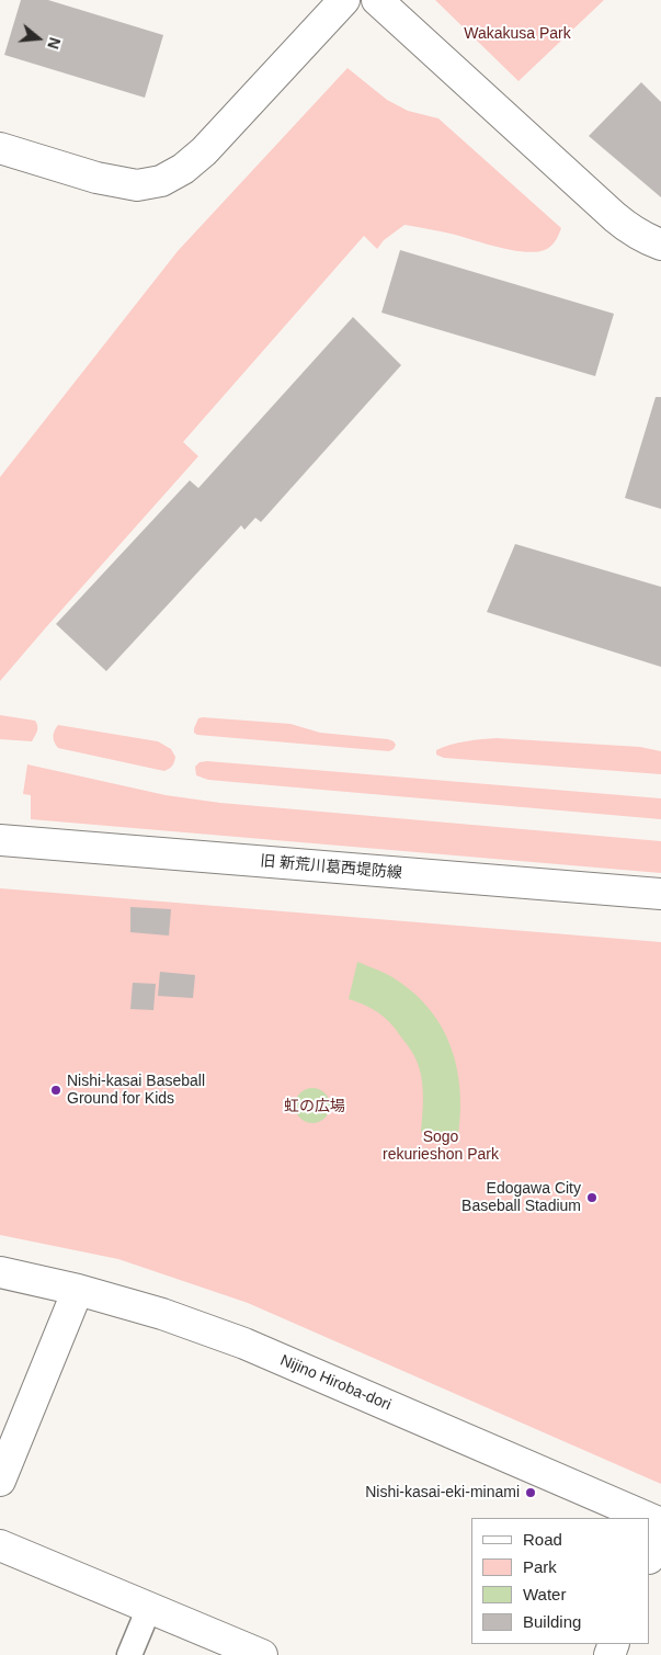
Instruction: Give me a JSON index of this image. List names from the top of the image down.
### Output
{
  "streets": {
    "street": ["旧 新荒川葛西堤防線", "Nijino Hiroba-dori"]
  },
  "parks": ["Wakakusa Park", "虹の広場", "Sogo rekurieshon Park"],
  "places": ["Nishi-kasai Baseball Ground for Kids", "Edogawa City Baseball Stadium", "Nishi-kasai-eki-minami"],
  "legend": [
    "Road",
    "Park",
    "Water",
    "Building"
  ],
  "north": "right"
}
